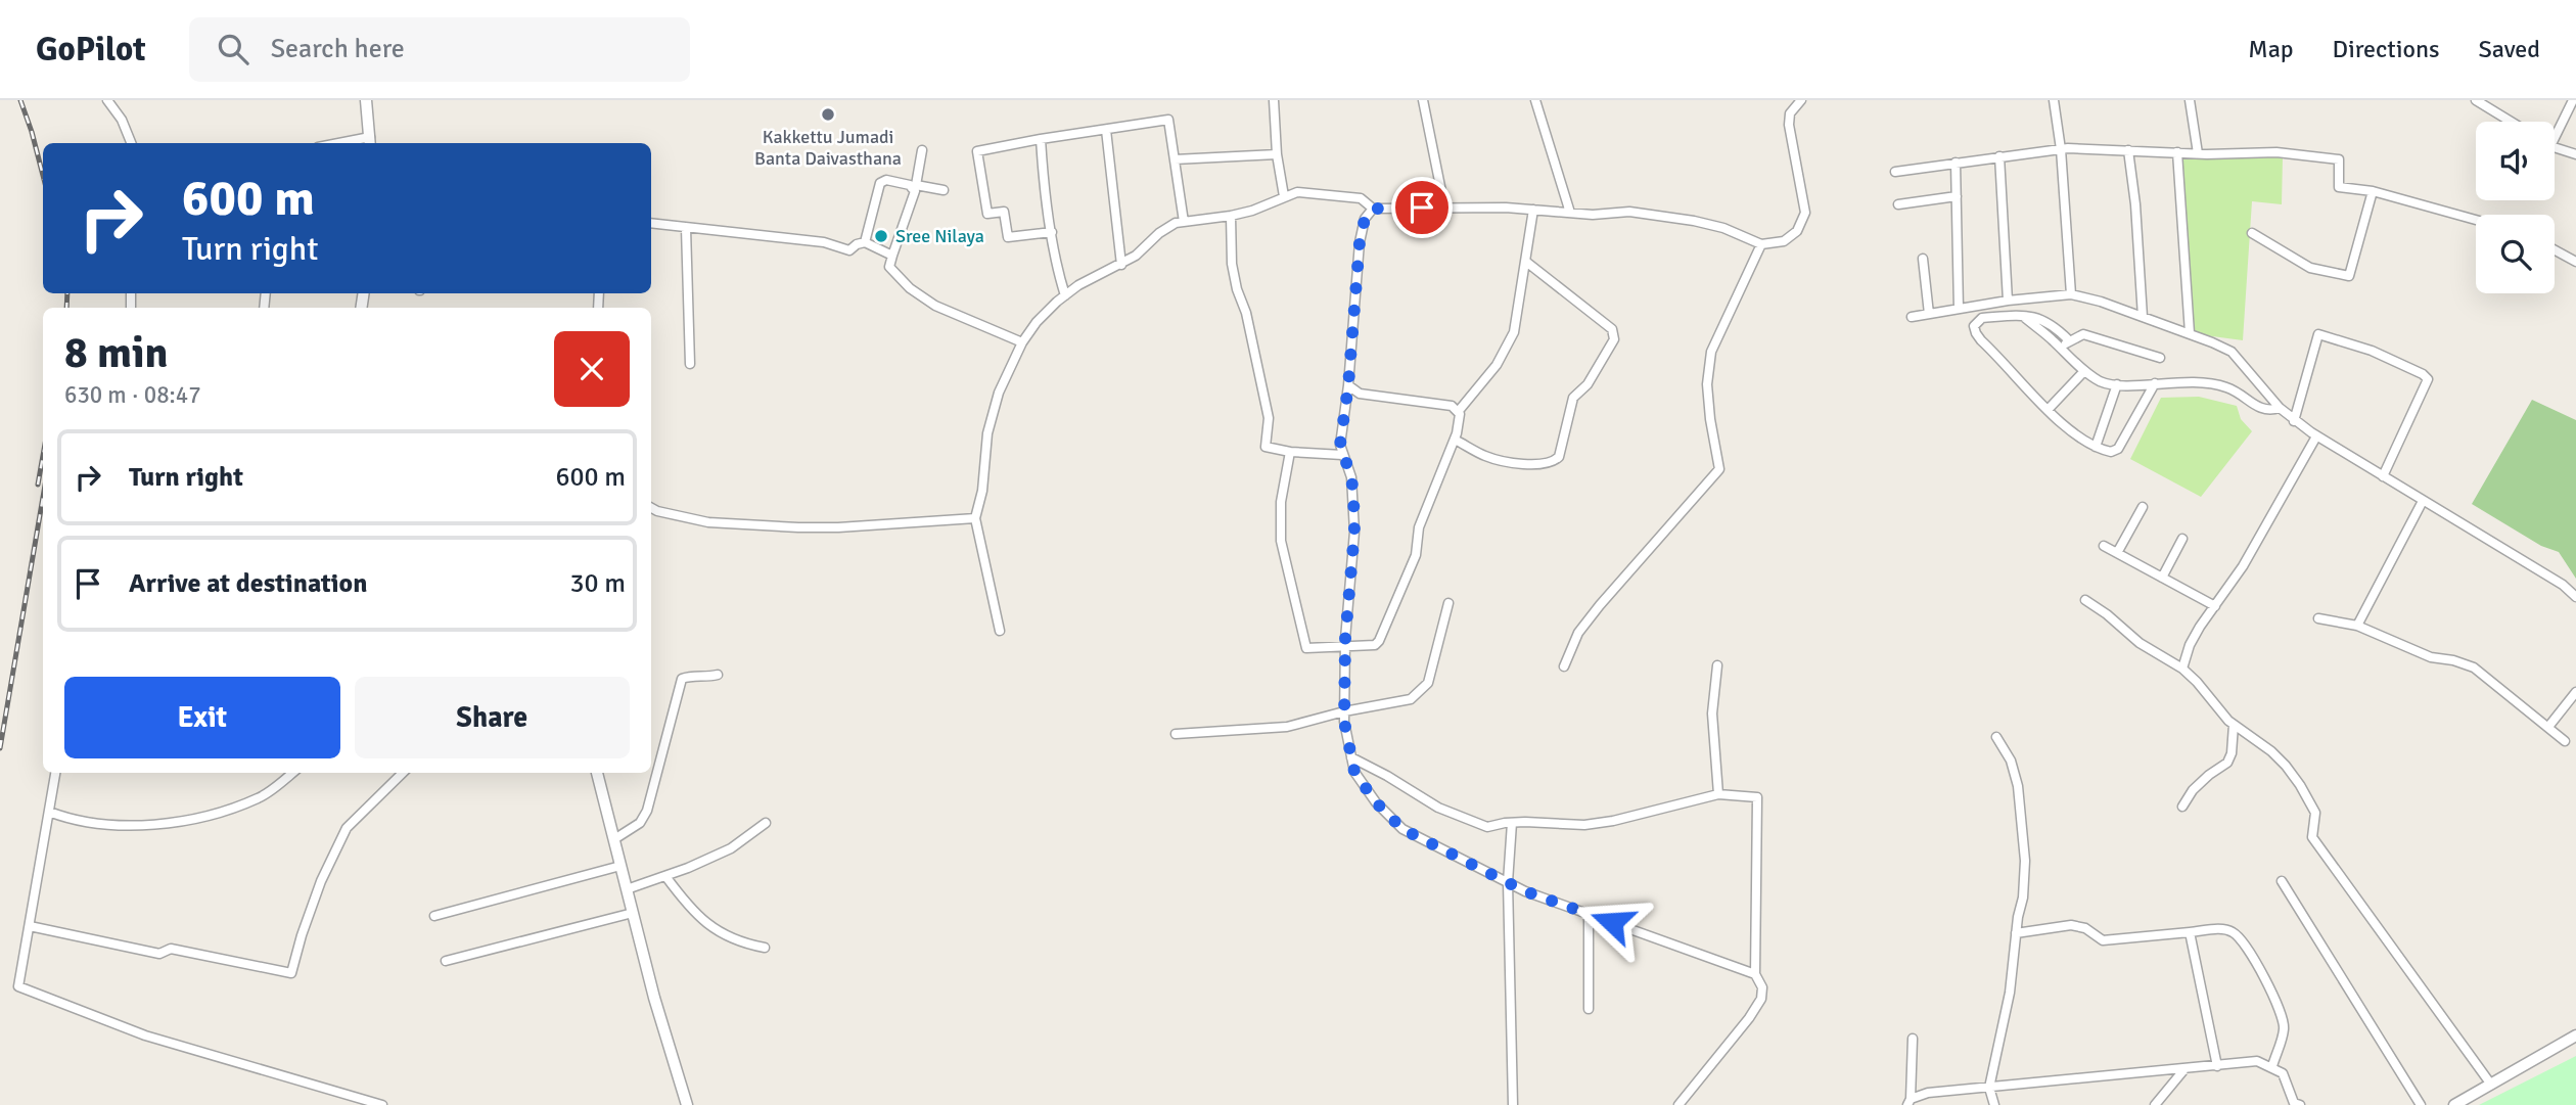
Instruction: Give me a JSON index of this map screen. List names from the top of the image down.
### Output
{
  "places": ["Kakkettu Jumadi Banta Daivasthana", "Sree Nilaya"],
  "page": {
    "header": "GoPilot",
    "search": "Search here",
    "nav": ["Map", "Directions", "Saved"],
    "turn": ["600 m", "Turn right"],
    "heading": ["8 min", "630 m · 08:47"],
    "list": [
      {
        "name": "Turn right",
        "value": "600 m"
      },
      {
        "name": "Arrive at destination",
        "value": "30 m"
      }
    ],
    "buttons": ["Exit", "Share"]
  }
}
